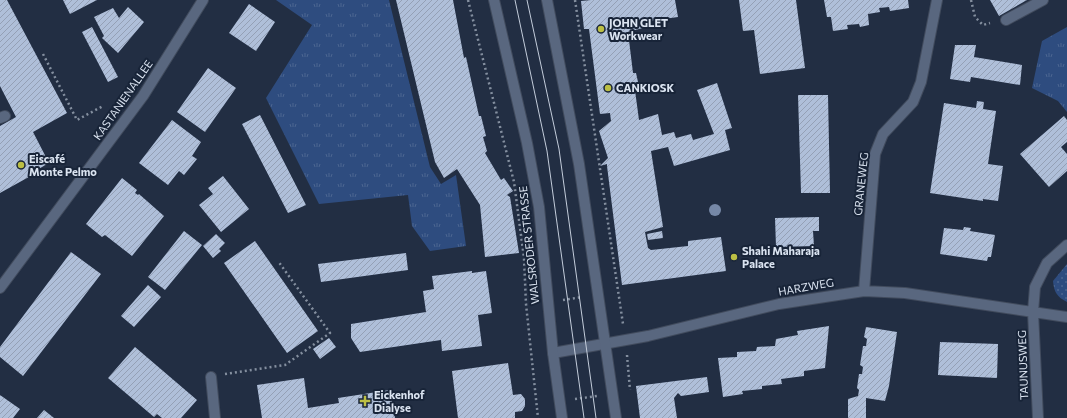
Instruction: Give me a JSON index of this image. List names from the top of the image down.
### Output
{
  "streets": {
    "street": [
      "KASTANIENALLEE",
      "GRANEWEG",
      "WALSRODER STRASSE",
      "HARZWEG",
      "TAUNUSWEG"
    ]
  },
  "crossings": [
    ["GRANEWEG", "HARZWEG"],
    ["WALSRODER STRASSE", "HARZWEG"],
    ["HARZWEG", "TAUNUSWEG"]
  ],
  "places": {
    "other": [
      "JOHN GLET Workwear",
      "CANKIOSK",
      "Eiscafé Monte Pelmo",
      "Shahi Maharaja Palace"
    ],
    "health": ["Eickenhof Dialyse"]
  }
}
